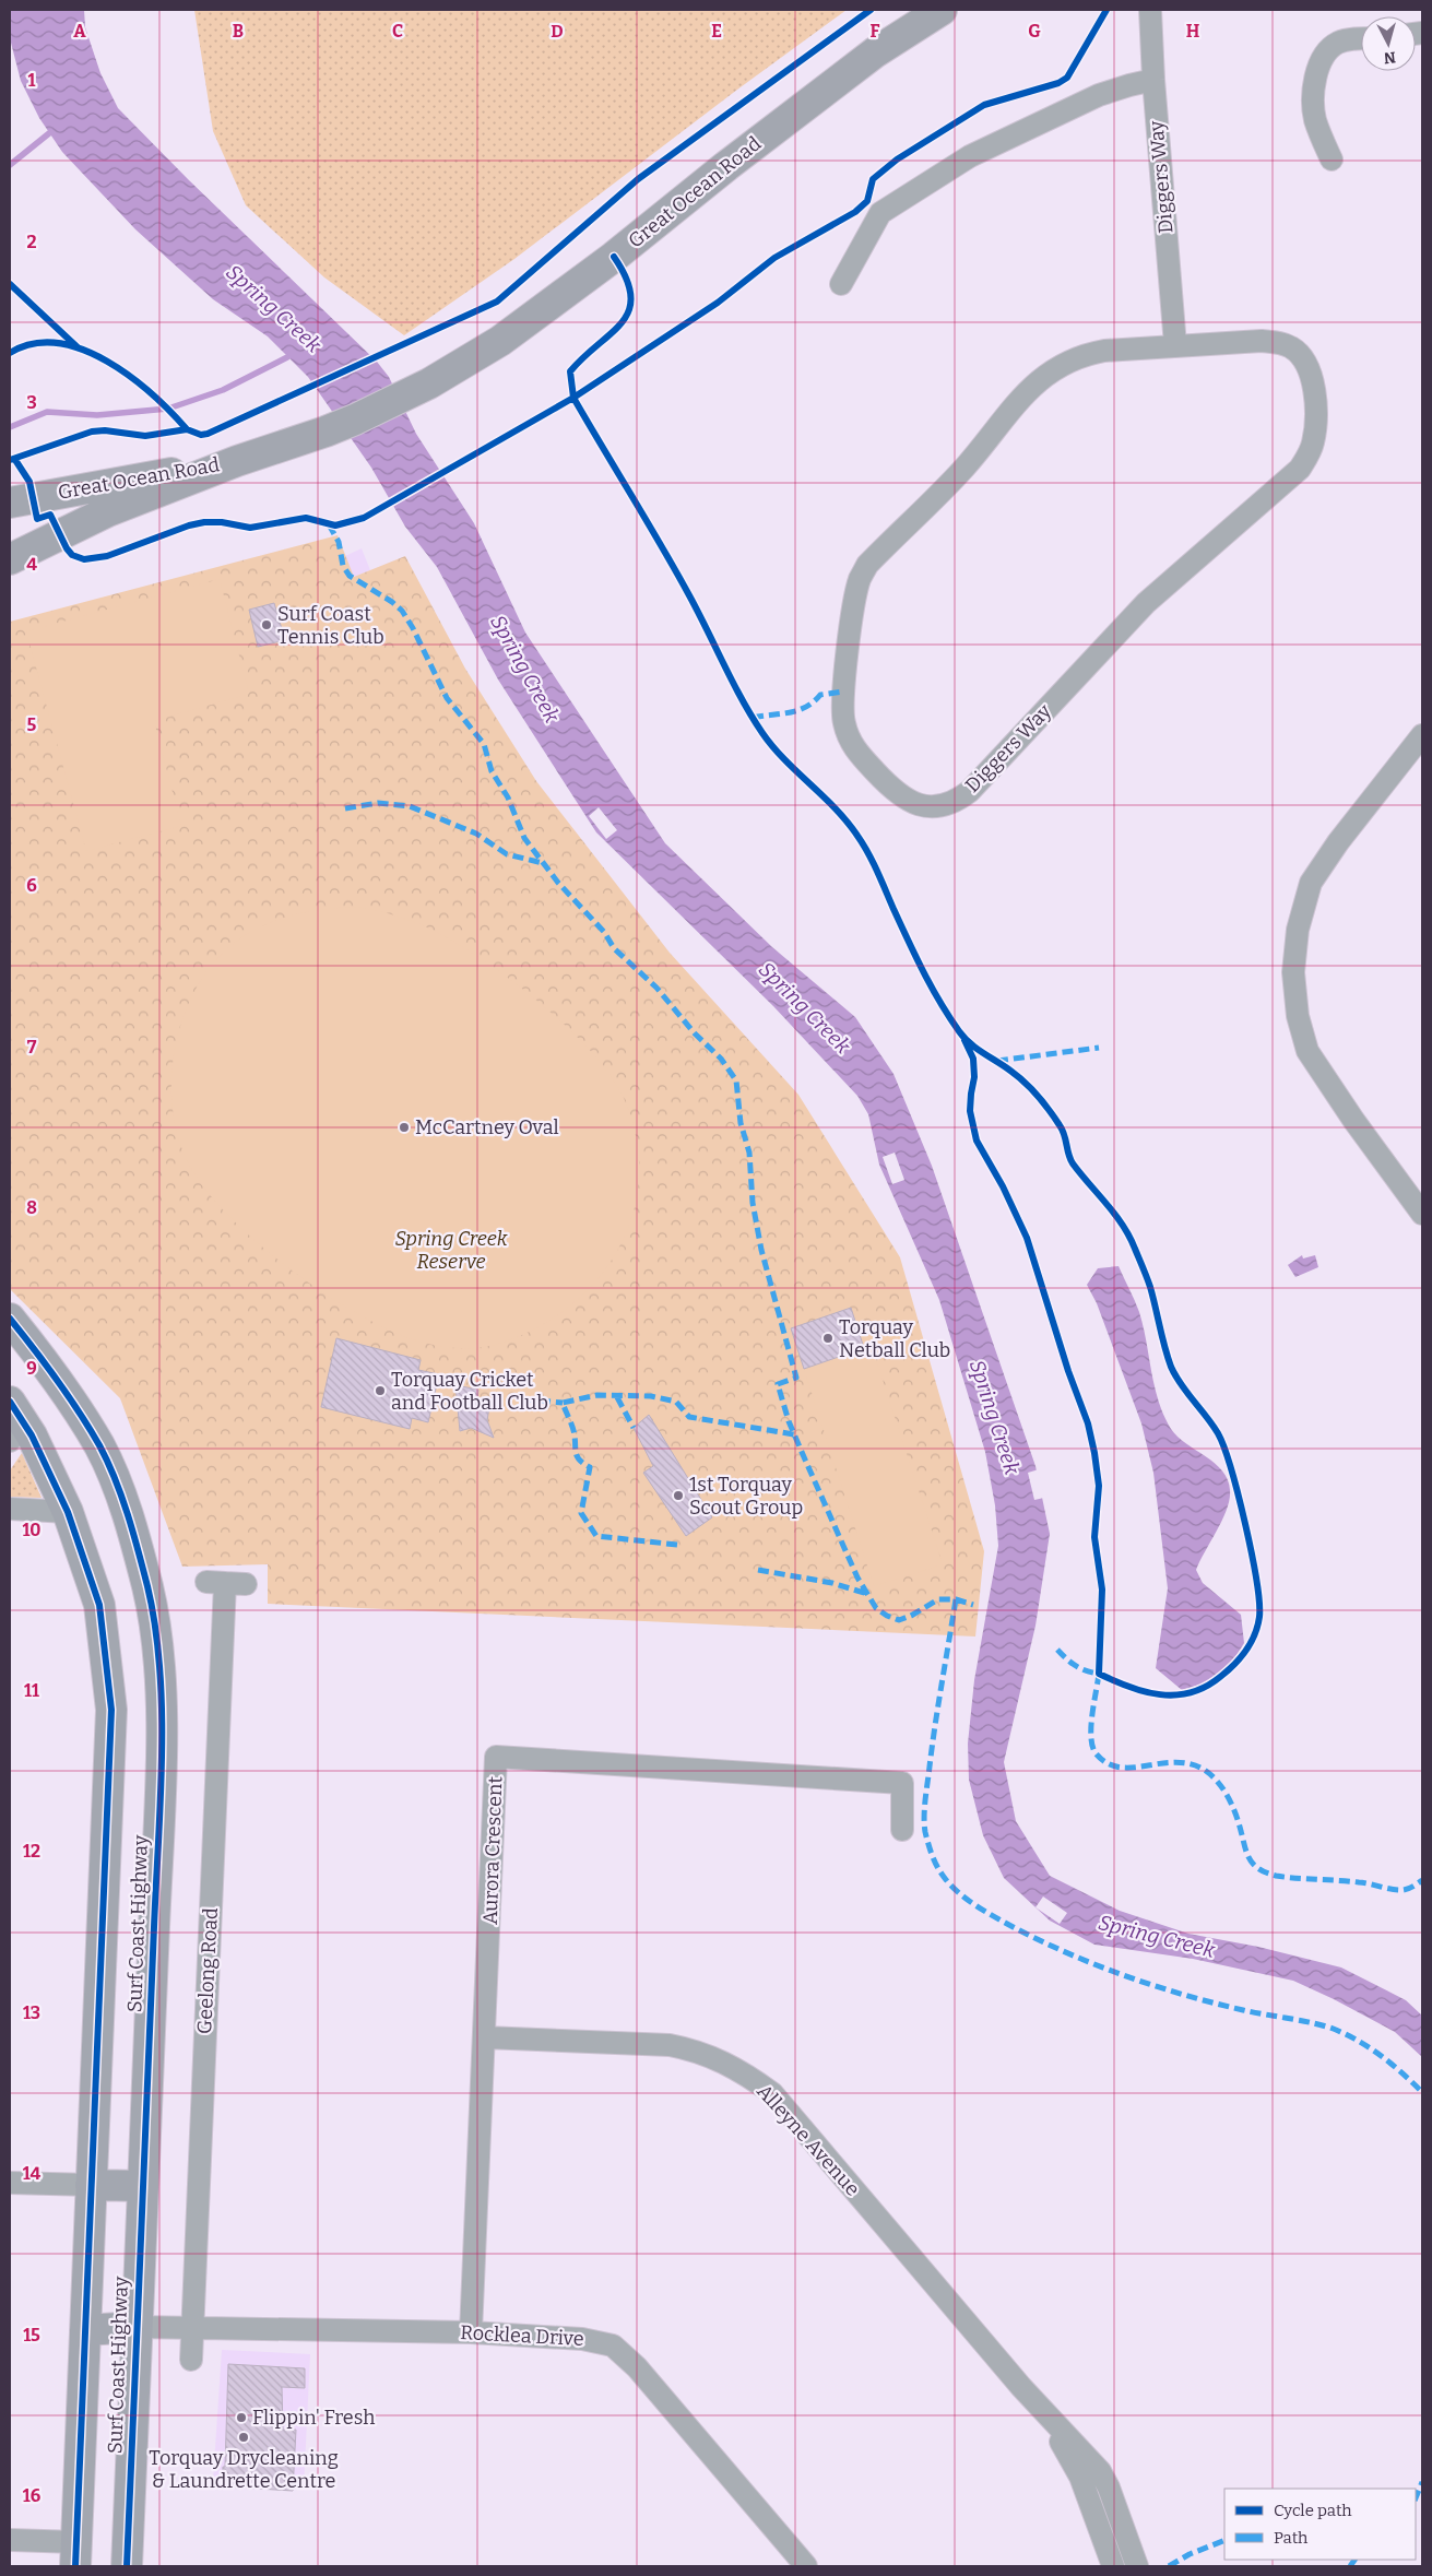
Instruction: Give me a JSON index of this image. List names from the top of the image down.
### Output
{
  "streets": {
    "main road": ["Great Ocean Road", "Surf Coast Highway"],
    "street": [
      "Diggers Way",
      "Aurora Crescent",
      "Geelong Road",
      "Alleyne Avenue",
      "Rocklea Drive"
    ]
  },
  "crossings": [
    ["Aurora Crescent", "Alleyne Avenue"],
    ["Aurora Crescent", "Rocklea Drive"],
    ["Surf Coast Highway", "Rocklea Drive"],
    ["Geelong Road", "Rocklea Drive"]
  ],
  "water": ["Spring Creek"],
  "parks": ["Spring Creek Reserve"],
  "places": [
    "Surf Coast Tennis Club",
    "McCartney Oval",
    "Torquay Netball Club",
    "Torquay Cricket and Football Club",
    "1st Torquay Scout Group",
    "Flippin' Fresh",
    "Torquay Drycleaning & Laundrette Centre"
  ],
  "legend": ["Cycle path", "Path"],
  "north": "bottom",
  "grid": {
    "columns": [
      "A",
      "B",
      "C",
      "D",
      "E",
      "F",
      "G",
      "H"
    ],
    "rows": [
      "1",
      "2",
      "3",
      "4",
      "5",
      "6",
      "7",
      "8",
      "9",
      "10",
      "11",
      "12",
      "13",
      "14",
      "15",
      "16"
    ]
  }
}
